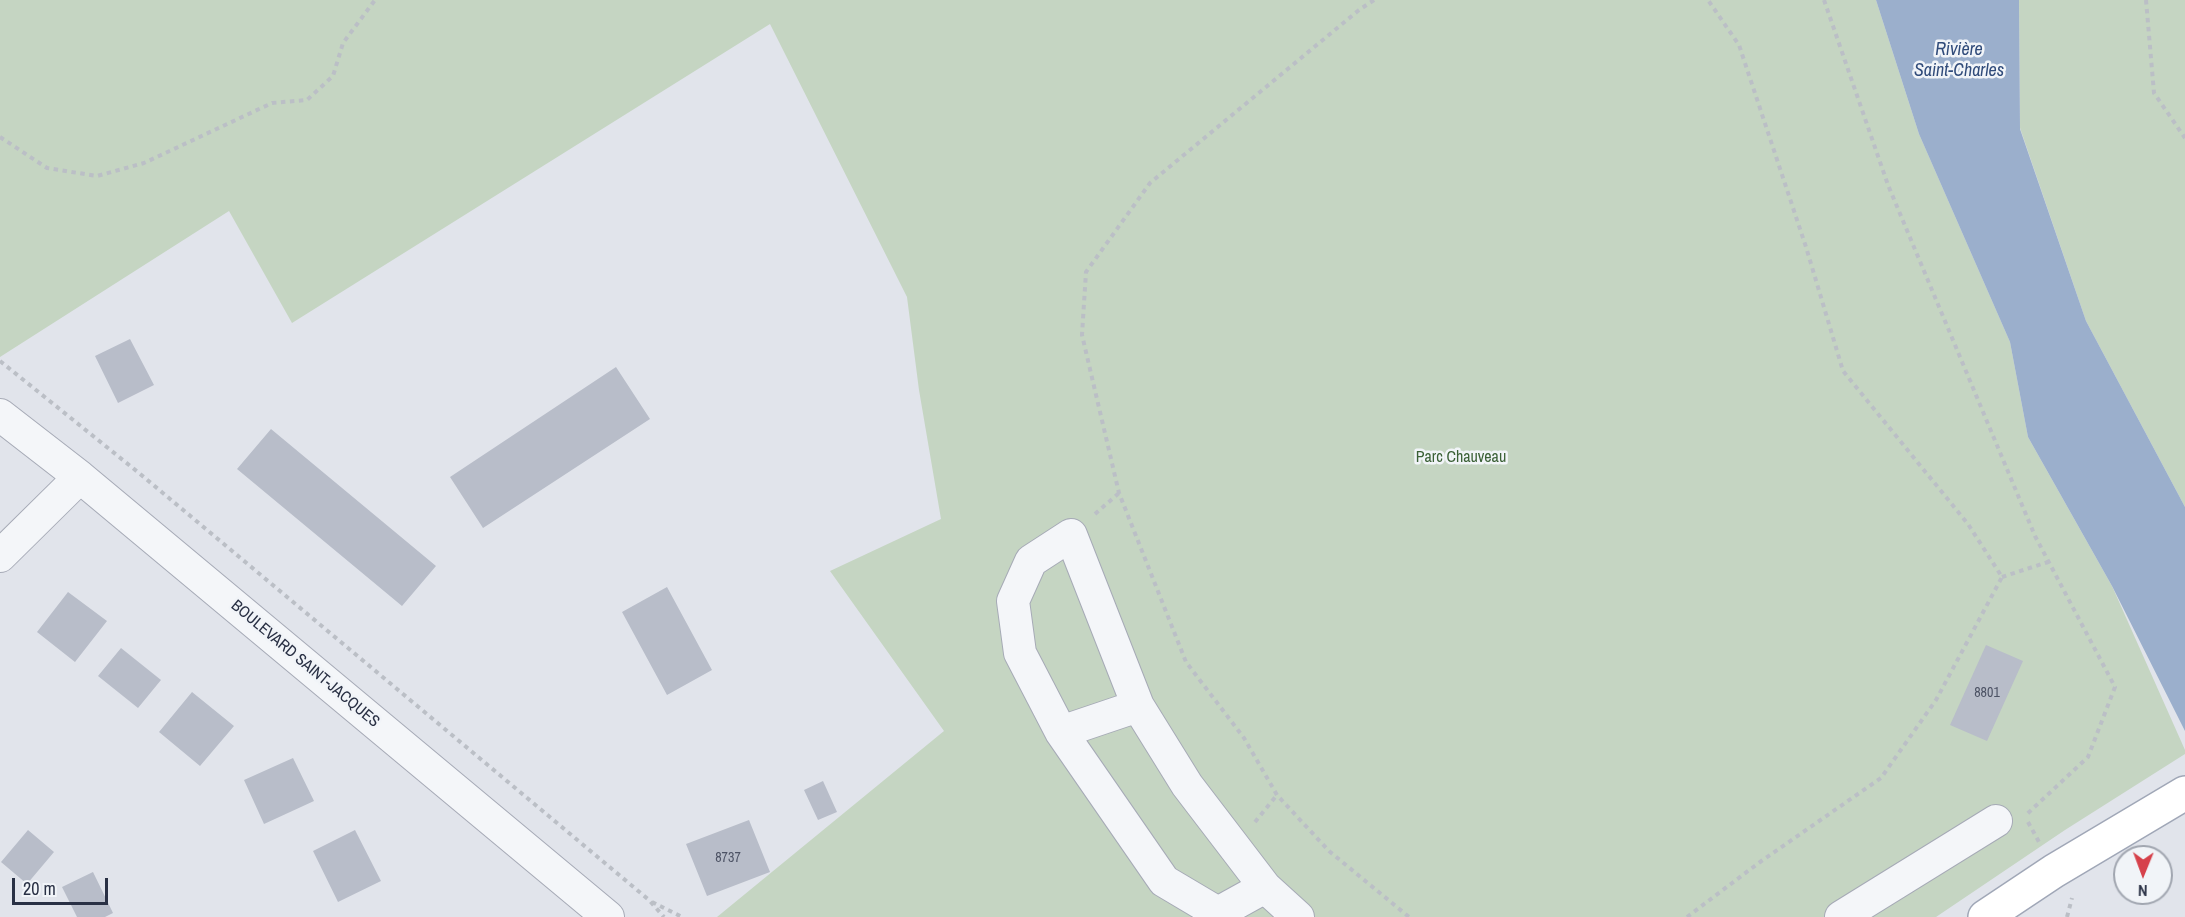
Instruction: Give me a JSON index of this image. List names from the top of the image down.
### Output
{
  "streets": {
    "street": ["BOULEVARD SAINT-JACQUES"]
  },
  "water": ["Rivière Saint-Charles"],
  "parks": ["Parc Chauveau"],
  "house_numbers": ["8801", "8737"],
  "scale_bar": "20 m",
  "north": "bottom"
}
